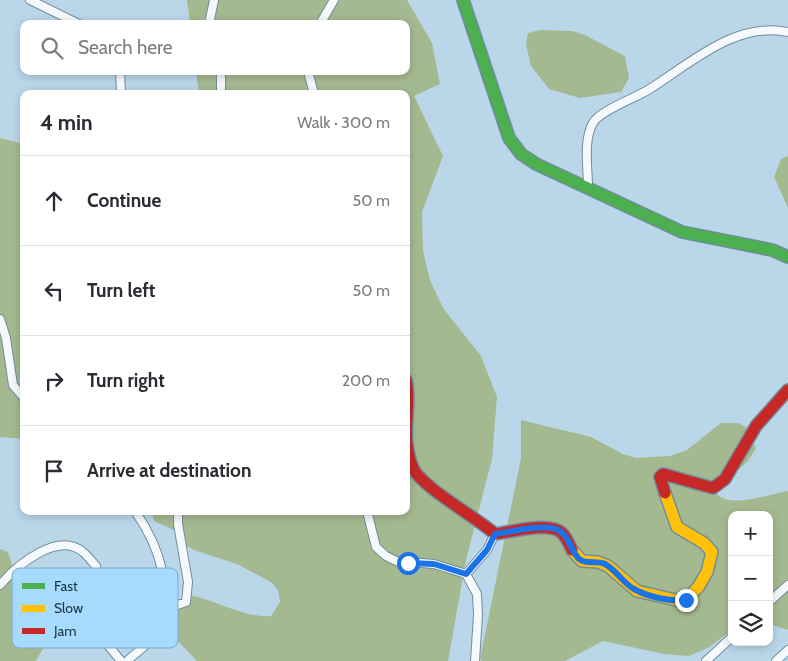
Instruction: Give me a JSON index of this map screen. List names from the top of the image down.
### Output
{
  "legend": ["Fast", "Slow", "Jam"],
  "page": {
    "search": "Search here",
    "heading": ["4 min", "Walk · 300 m"],
    "list": [
      ["Continue", "50 m"],
      ["Turn left", "50 m"],
      ["Turn right", "200 m"],
      "Arrive at destination"
    ],
    "map_buttons": ["+", "−"]
  }
}
